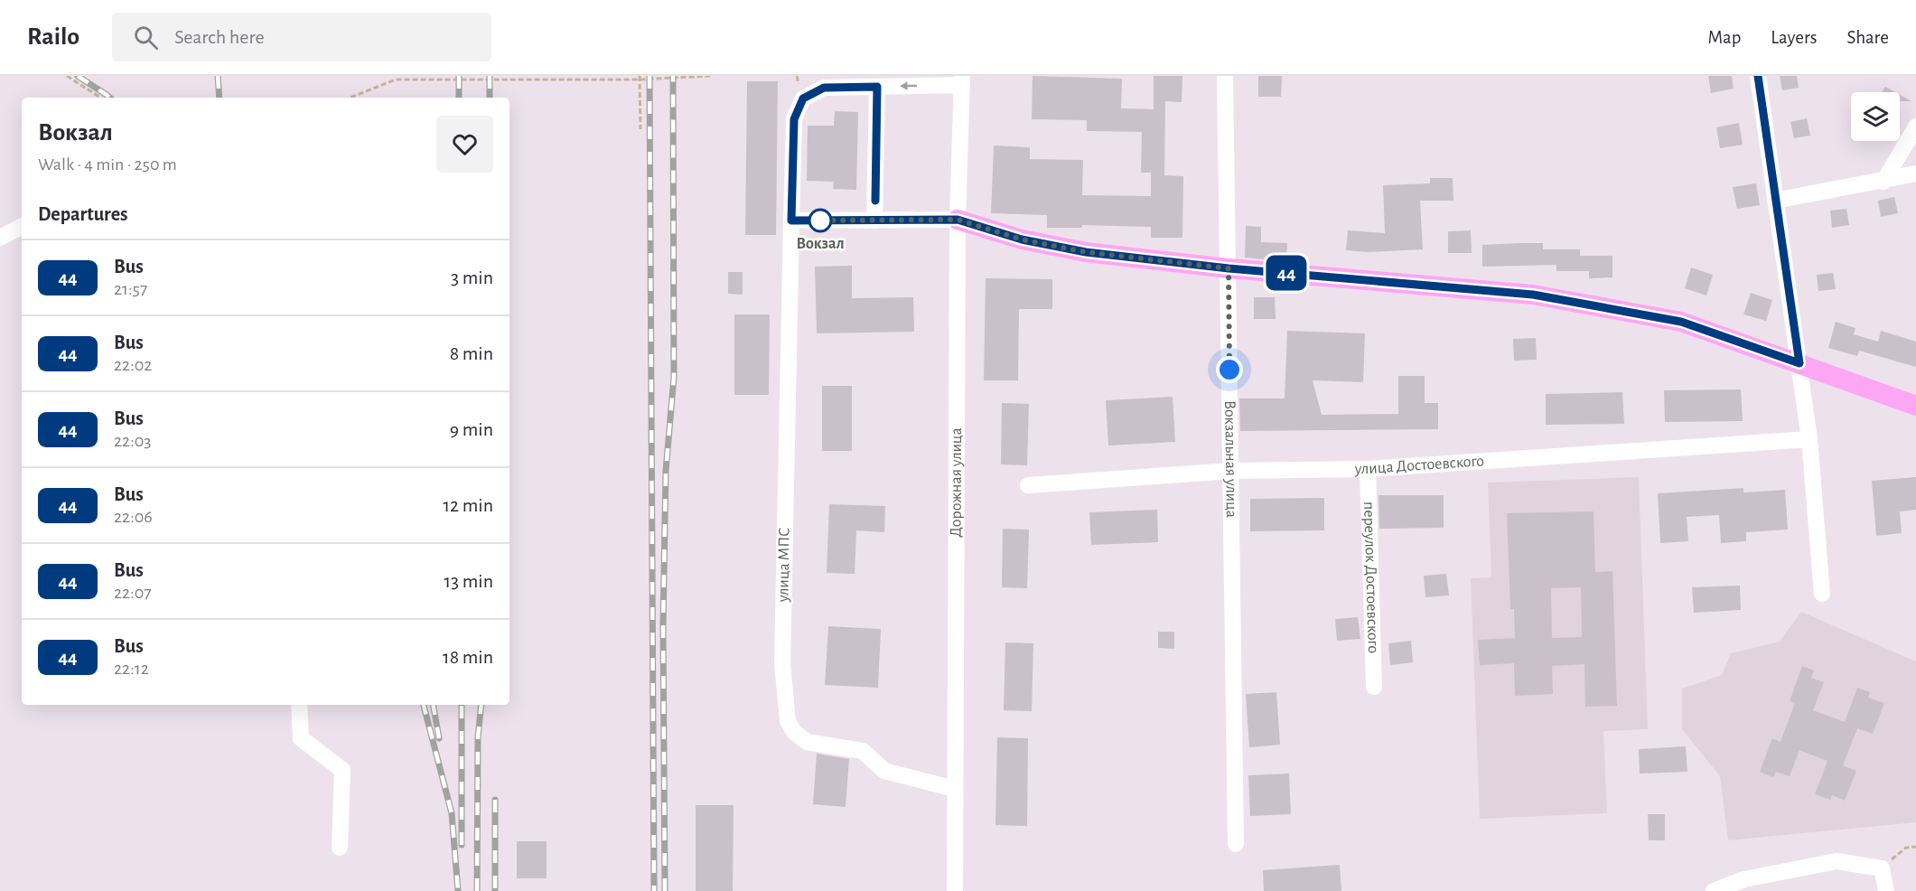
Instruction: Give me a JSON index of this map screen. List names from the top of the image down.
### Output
{
  "streets": {
    "street": [
      "Вокзальная улица",
      "улица Достоевского",
      "Дорожная улица",
      "улица МПС",
      "переулок Достоевского"
    ]
  },
  "crossings": [
    ["Вокзальная улица", "улица Достоевского"],
    ["улица Достоевского", "переулок Достоевского"],
    ["Дорожная улица", "улица МПС"]
  ],
  "places": ["Вокзал"],
  "lines": ["bus line 44"],
  "page": {
    "header": "Railo",
    "search": "Search here",
    "nav": ["Map", "Layers", "Share"],
    "on_map": "44",
    "heading": [
      ["Вокзал", "Walk · 4 min · 250 m"],
      "Departures"
    ],
    "list": [
      {
        "mark": "44",
        "name": "Bus",
        "note": "21:57",
        "value": "3 min"
      },
      {
        "mark": "44",
        "name": "Bus",
        "note": "22:02",
        "value": "8 min"
      },
      {
        "mark": "44",
        "name": "Bus",
        "note": "22:03",
        "value": "9 min"
      },
      {
        "mark": "44",
        "name": "Bus",
        "note": "22:06",
        "value": "12 min"
      },
      {
        "mark": "44",
        "name": "Bus",
        "note": "22:07",
        "value": "13 min"
      },
      {
        "mark": "44",
        "name": "Bus",
        "note": "22:12",
        "value": "18 min"
      }
    ]
  }
}
